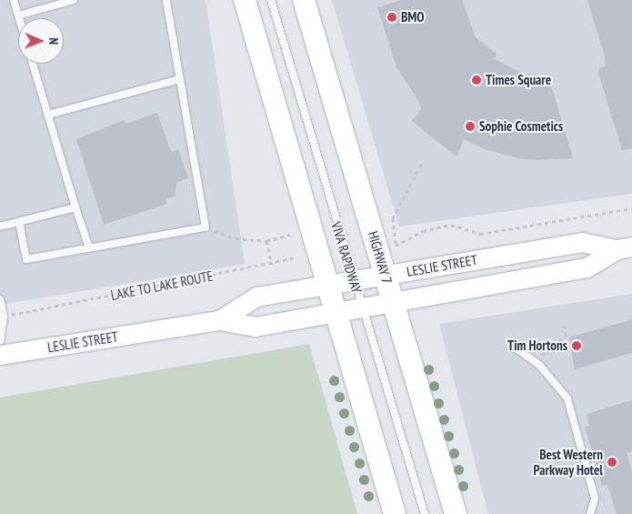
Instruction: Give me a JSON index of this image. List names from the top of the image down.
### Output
{
  "streets": {
    "main road": ["HIGHWAY 7", "LESLIE STREET"],
    "lane": ["VIVA RAPIDWAY"],
    "path": ["LAKE TO LAKE ROUTE"]
  },
  "crossings": [
    ["VIVA RAPIDWAY", "LESLIE STREET"],
    ["HIGHWAY 7", "LESLIE STREET"]
  ],
  "places": [
    "BMO",
    "Times Square",
    "Sophie Cosmetics",
    "Tim Hortons",
    "Best Western Parkway Hotel"
  ],
  "north": "right"
}
